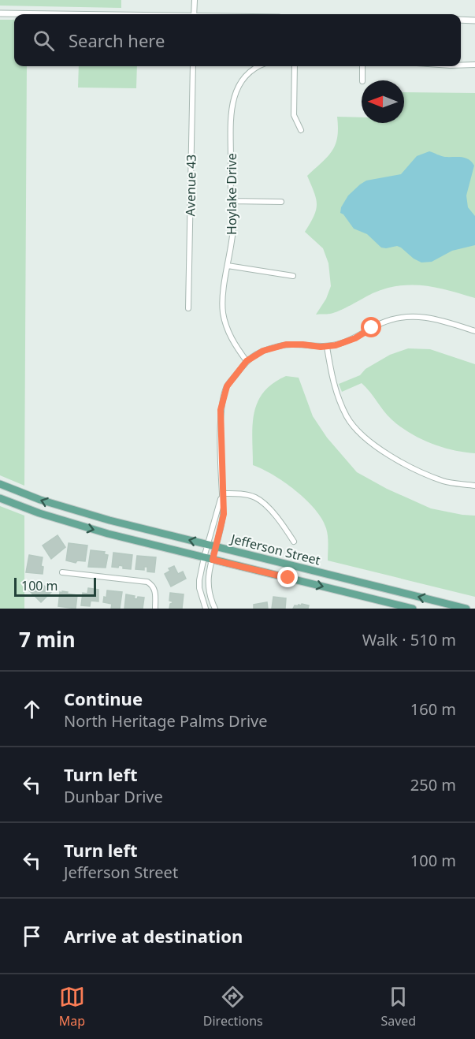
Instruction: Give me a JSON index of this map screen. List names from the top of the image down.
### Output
{
  "streets": {
    "main road": ["Jefferson Street"],
    "street": ["Avenue 43", "Hoylake Drive"]
  },
  "scale_bar": "100 m",
  "north": "left",
  "page": {
    "search": "Search here",
    "scale": "100 m",
    "heading": ["7 min", "Walk · 510 m"],
    "list": [
      ["Continue", "North Heritage Palms Drive", "160 m"],
      ["Turn left", "Dunbar Drive", "250 m"],
      ["Turn left", "Jefferson Street", "100 m"],
      "Arrive at destination"
    ],
    "nav": ["Map", "Directions", "Saved"]
  }
}
